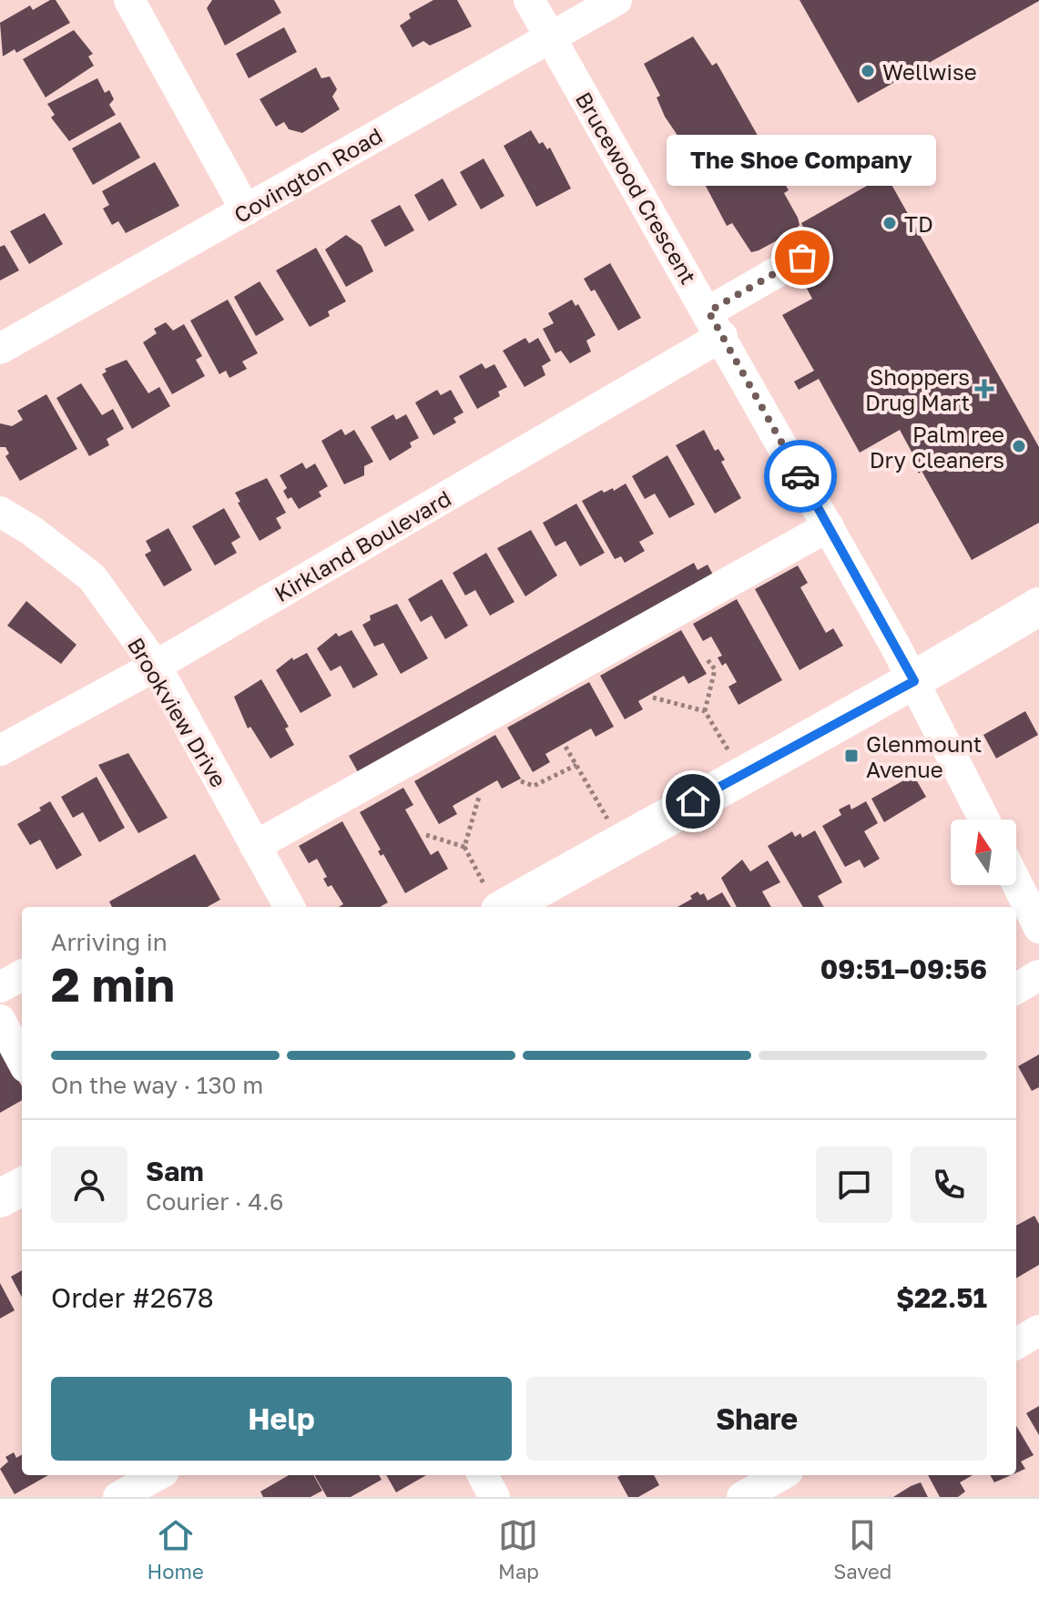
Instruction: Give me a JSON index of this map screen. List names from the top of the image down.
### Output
{
  "streets": {
    "street": [
      "Covington Road",
      "Brucewood Crescent",
      "Kirkland Boulevard",
      "Brookview Drive"
    ]
  },
  "crossings": [
    ["Covington Road", "Brucewood Crescent"],
    ["Brucewood Crescent", "Kirkland Boulevard"],
    ["Kirkland Boulevard", "Brookview Drive"]
  ],
  "places": {
    "other": [
      "Wellwise",
      "TD",
      "The Shoe Company",
      "Palm ree Dry Cleaners"
    ],
    "health": ["Shoppers Drug Mart"],
    "transit": ["Glenmount Avenue"]
  },
  "north": "top",
  "page": {
    "bubble": "The Shoe Company",
    "heading": ["2 min", "Arriving in", "09:51–09:56"],
    "panel": [
      "Sam",
      "Courier · 4.6",
      "Order #2678",
      "$22.51"
    ],
    "bar": "On the way · 130 m",
    "buttons": ["Help", "Share"],
    "tabs": ["Home", "Map", "Saved"]
  }
}
